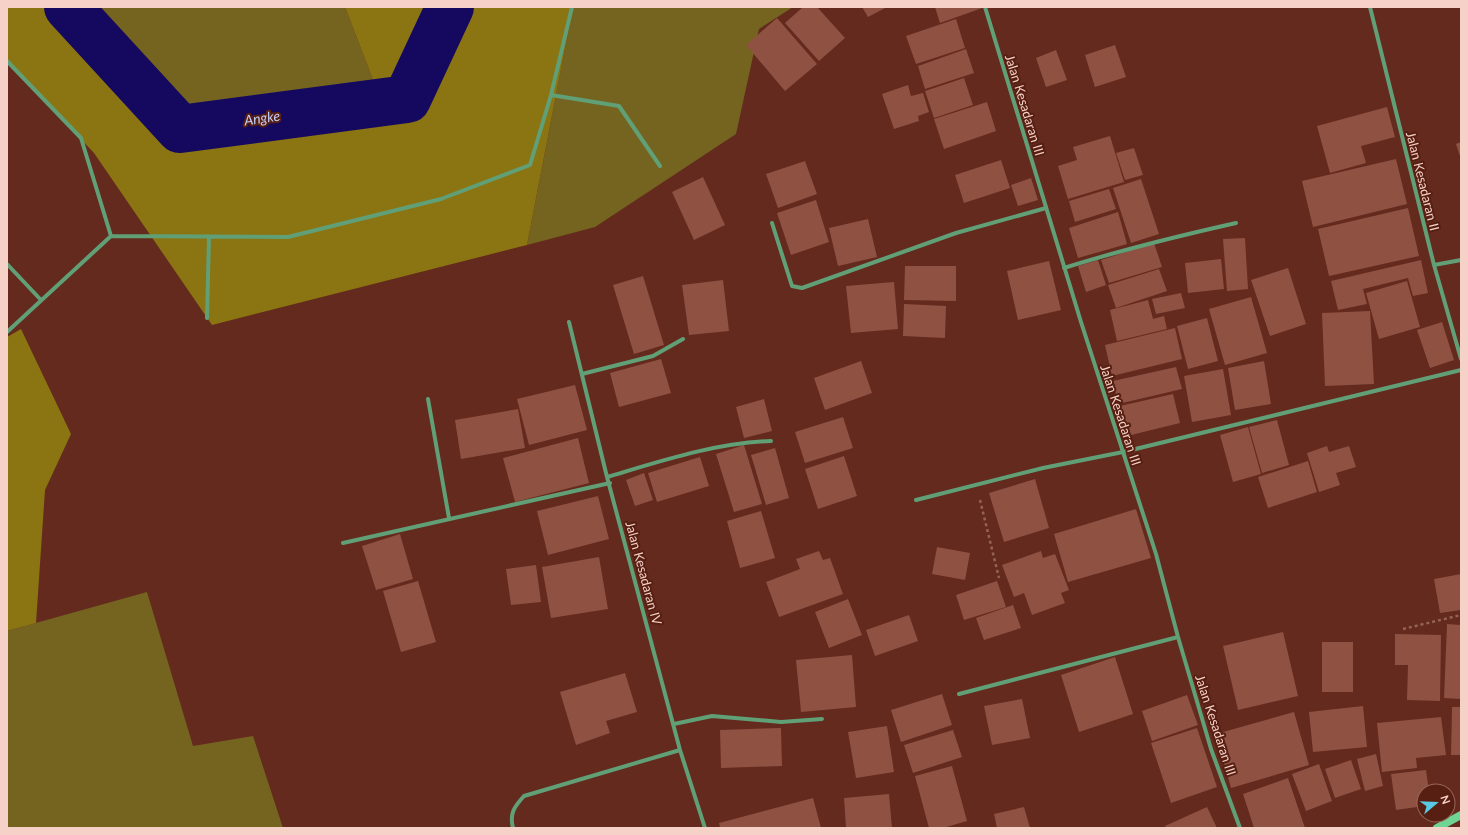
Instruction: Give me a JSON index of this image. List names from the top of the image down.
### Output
{
  "streets": {
    "street": ["Jalan Kesadaran III", "Jalan Kesadaran II", "Jalan Kesadaran IV"]
  },
  "water": ["Angke"],
  "north": "right"
}
